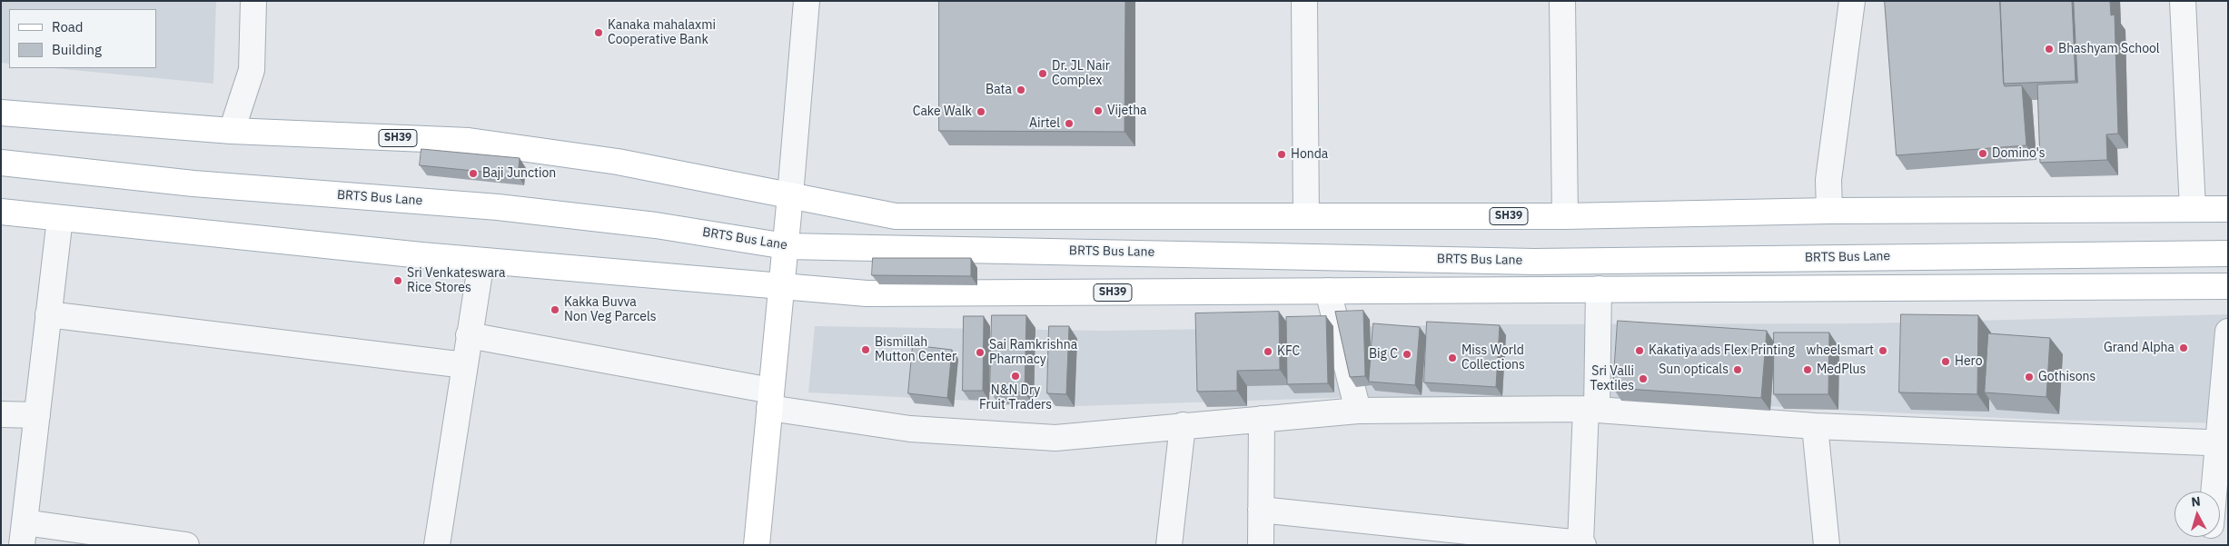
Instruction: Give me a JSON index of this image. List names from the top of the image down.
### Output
{
  "streets": {
    "main road": ["SH39", "BRTS Bus Lane"]
  },
  "places": [
    "Kanaka mahalaxmi Cooperative Bank",
    "Bhashyam School",
    "Dr. JL Nair Complex",
    "Bata",
    "Vijetha",
    "Cake Walk",
    "Airtel",
    "Domino's",
    "Honda",
    "Baji Junction",
    "Sri Venkateswara Rice Stores",
    "Kakka Buvva Non Veg Parcels",
    "Grand Alpha",
    "Bismillah Mutton Center",
    "Kakatiya ads Flex Printing",
    "wheelsmart",
    "KFC",
    "Sai Ramkrishna Pharmacy",
    "Big C",
    "Miss World Collections",
    "Hero",
    "Sun opticals",
    "MedPlus",
    "N&N Dry Fruit Traders",
    "Gothisons",
    "Sri Valli Textiles"
  ],
  "legend": ["Road", "Building"],
  "north": "top"
}
